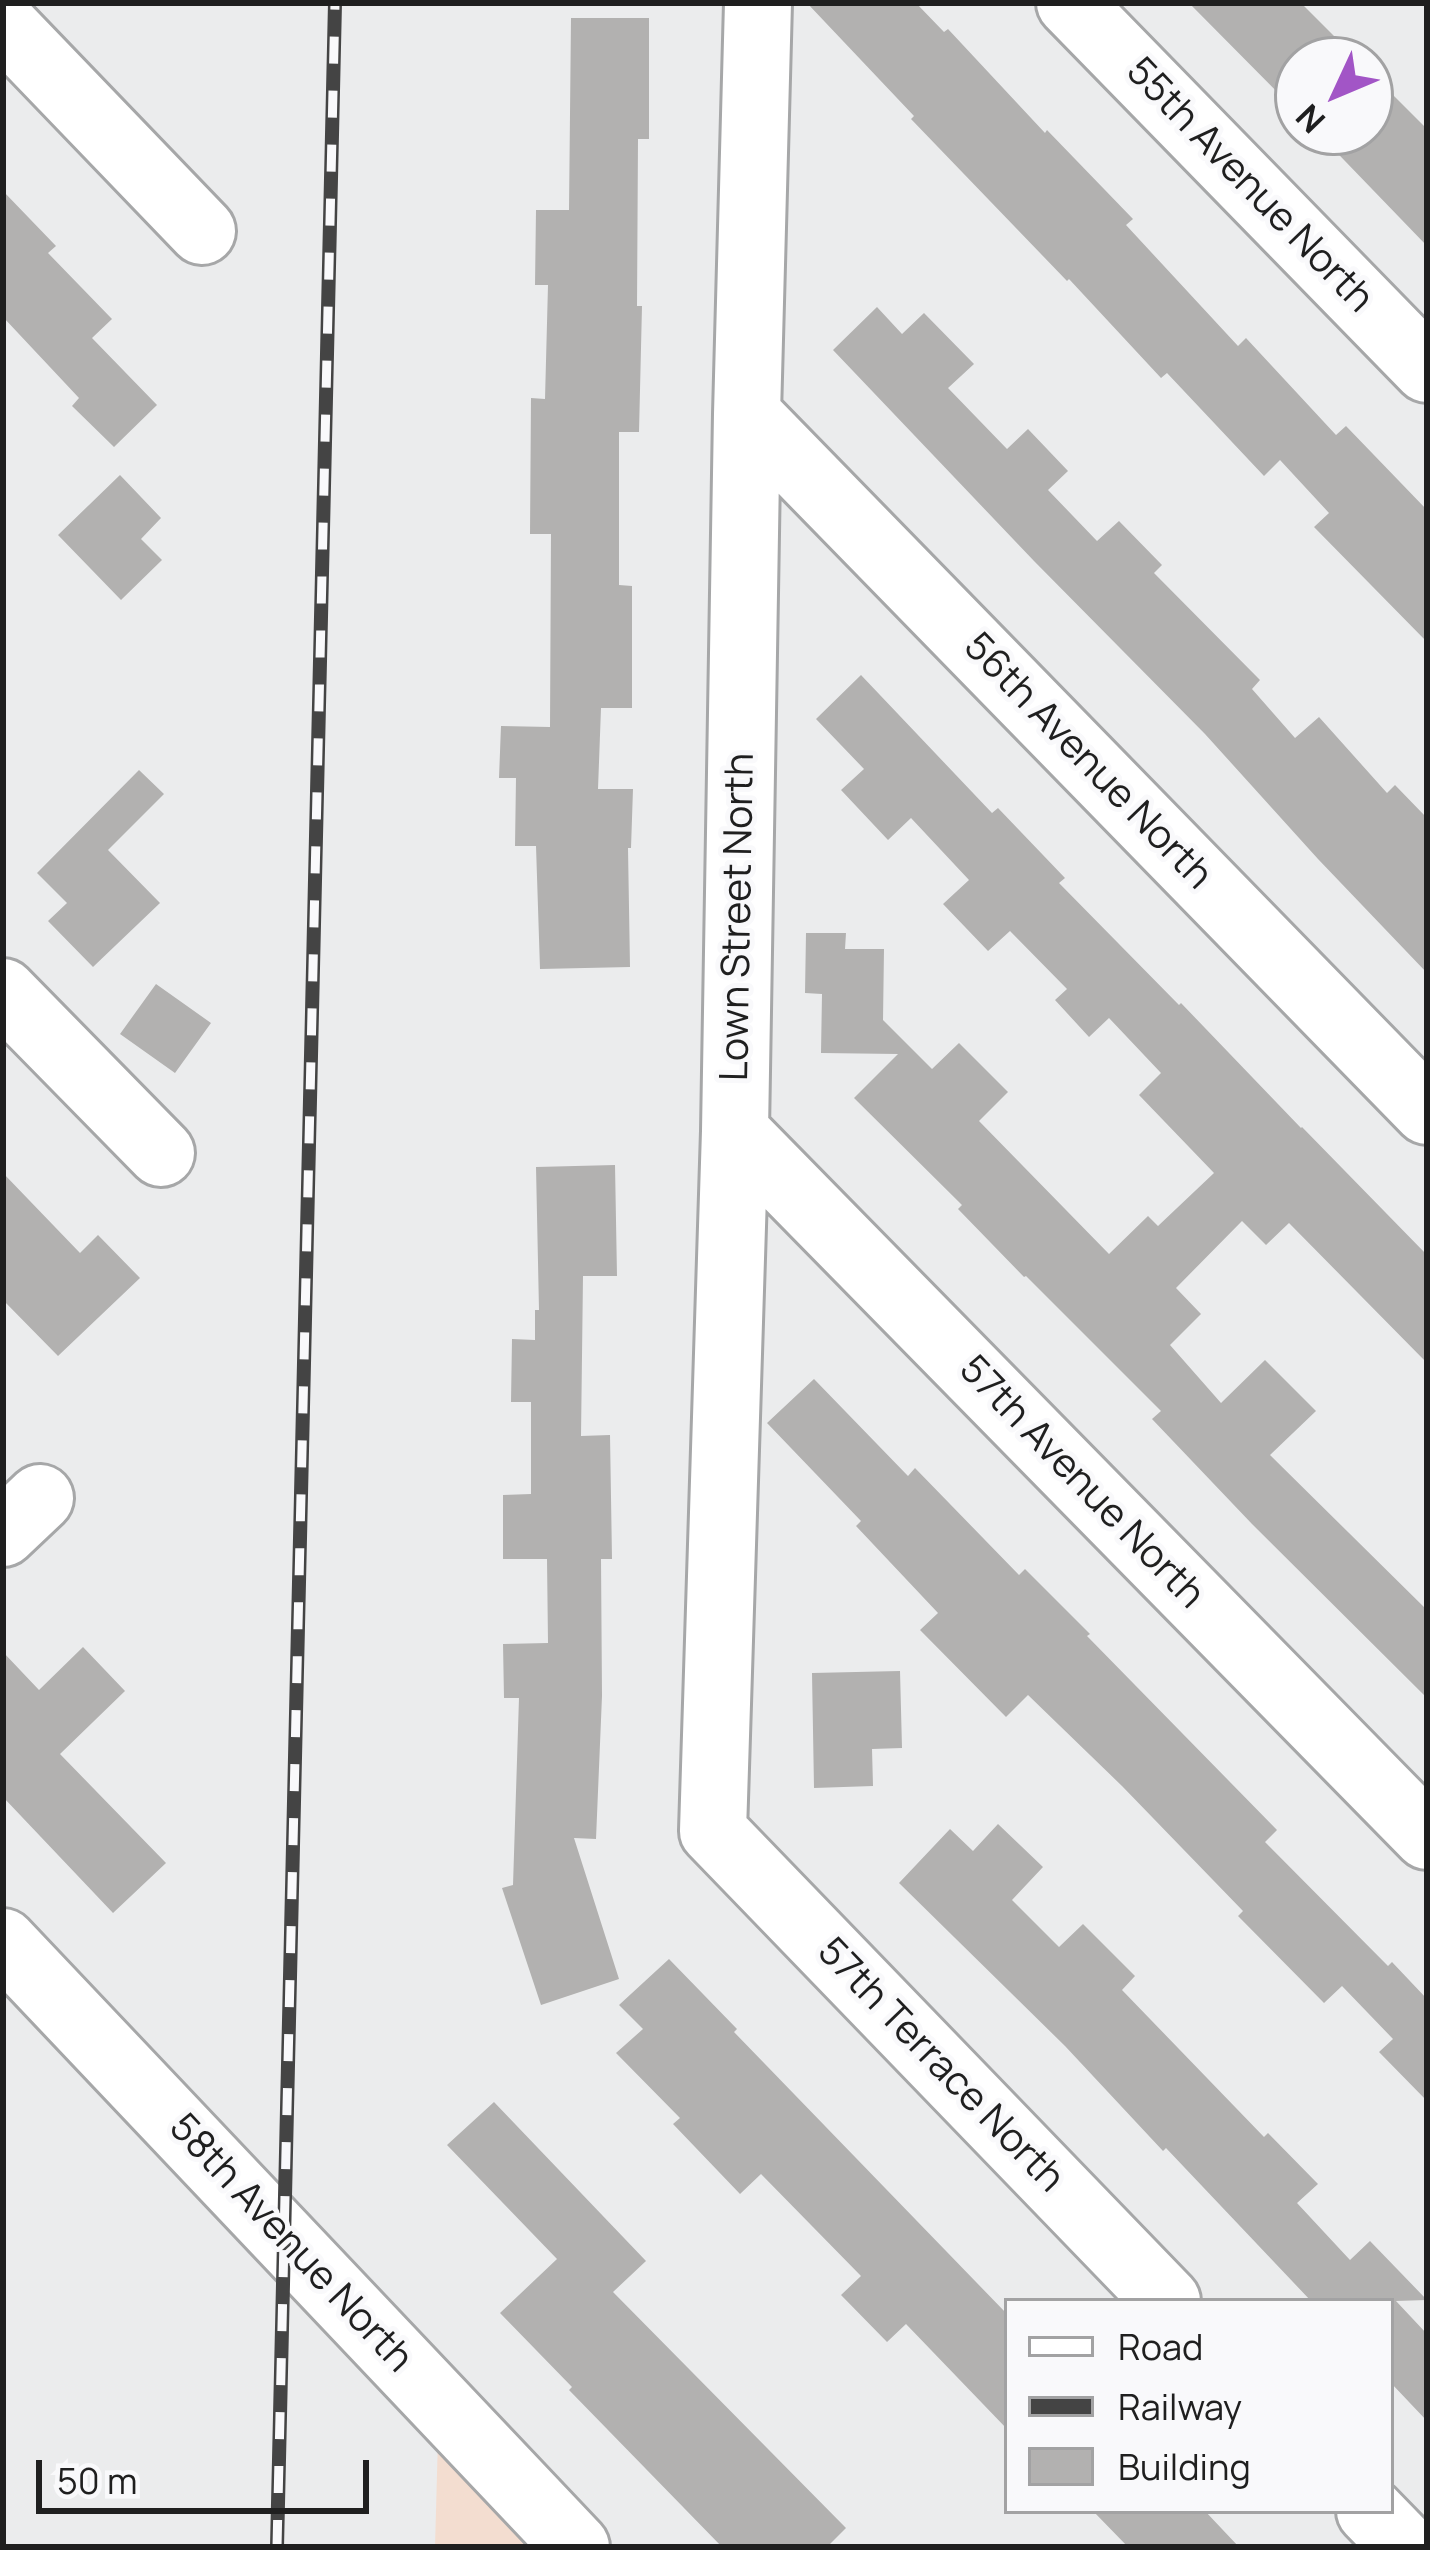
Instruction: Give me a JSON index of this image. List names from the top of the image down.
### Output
{
  "streets": {
    "street": [
      "55th Avenue North",
      "56th Avenue North",
      "Lown Street North",
      "57th Avenue North",
      "57th Terrace North",
      "58th Avenue North"
    ]
  },
  "crossings": [
    ["56th Avenue North", "Lown Street North"],
    ["Lown Street North", "57th Avenue North"],
    ["Lown Street North", "57th Terrace North"]
  ],
  "legend": ["Road", "Railway", "Building"],
  "scale_bar": "50 m",
  "north": "bottom left"
}
